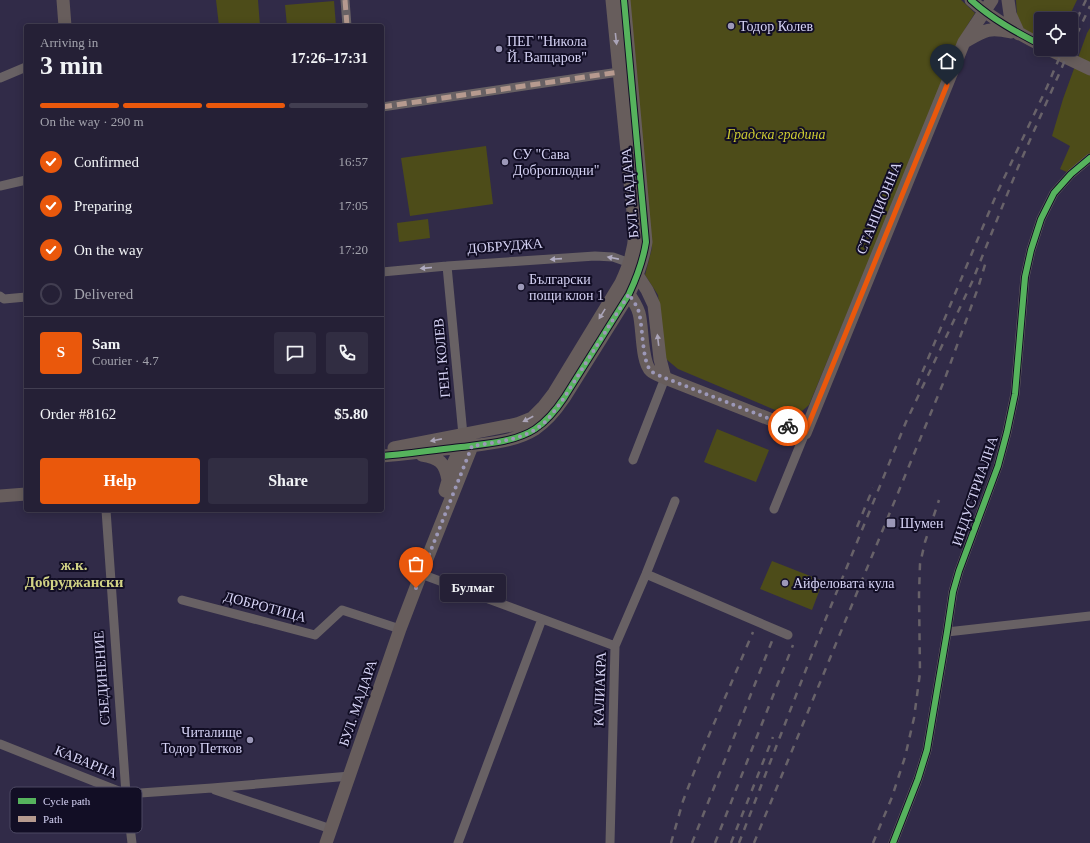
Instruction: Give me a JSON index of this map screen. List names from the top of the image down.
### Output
{
  "streets": {
    "main road": ["БУЛ. МАДАРА", "СТАНЦИОННА"],
    "street": [
      "ДОБРУДЖА",
      "ГЕН. КОЛЕВ",
      "ИНДУСТРИАЛНА",
      "ДОБРОТИЦА",
      "СЪЕДИНЕНИЕ",
      "КАЛИАКРА",
      "КАВАРНА"
    ]
  },
  "crossings": [
    ["БУЛ. МАДАРА", "ДОБРУДЖА"],
    ["БУЛ. МАДАРА", "ГЕН. КОЛЕВ"],
    ["БУЛ. МАДАРА", "ДОБРОТИЦА"],
    ["БУЛ. МАДАРА", "КАВАРНА"],
    ["ДОБРУДЖА", "ГЕН. КОЛЕВ"]
  ],
  "one_way": ["ДОБРУДЖА"],
  "districts": ["ж.к. Добруджански"],
  "parks": ["Градска градина"],
  "places": {
    "other": [
      "Тодор Колев",
      "ПЕГ \"Никола Й. Вапцаров\"",
      "СУ \"Сава Доброплодни\"",
      "Български пощи клон 1",
      "Айфеловата кула",
      "Булмаг",
      "Читалище Тодор Петков"
    ],
    "transit": ["Шумен"]
  },
  "legend": ["Cycle path", "Path"],
  "page": {
    "heading": ["3 min", "Arriving in", "17:26–17:31"],
    "panel": [
      "Sam",
      "Courier · 4.7",
      "Order #8162",
      "$5.80"
    ],
    "bar": "On the way · 290 m",
    "list": [
      ["Confirmed", "16:57"],
      ["Preparing", "17:05"],
      ["On the way", "17:20"],
      "Delivered"
    ],
    "round": "S",
    "buttons": ["Help", "Share"],
    "bubble": "Булмаг"
  }
}
